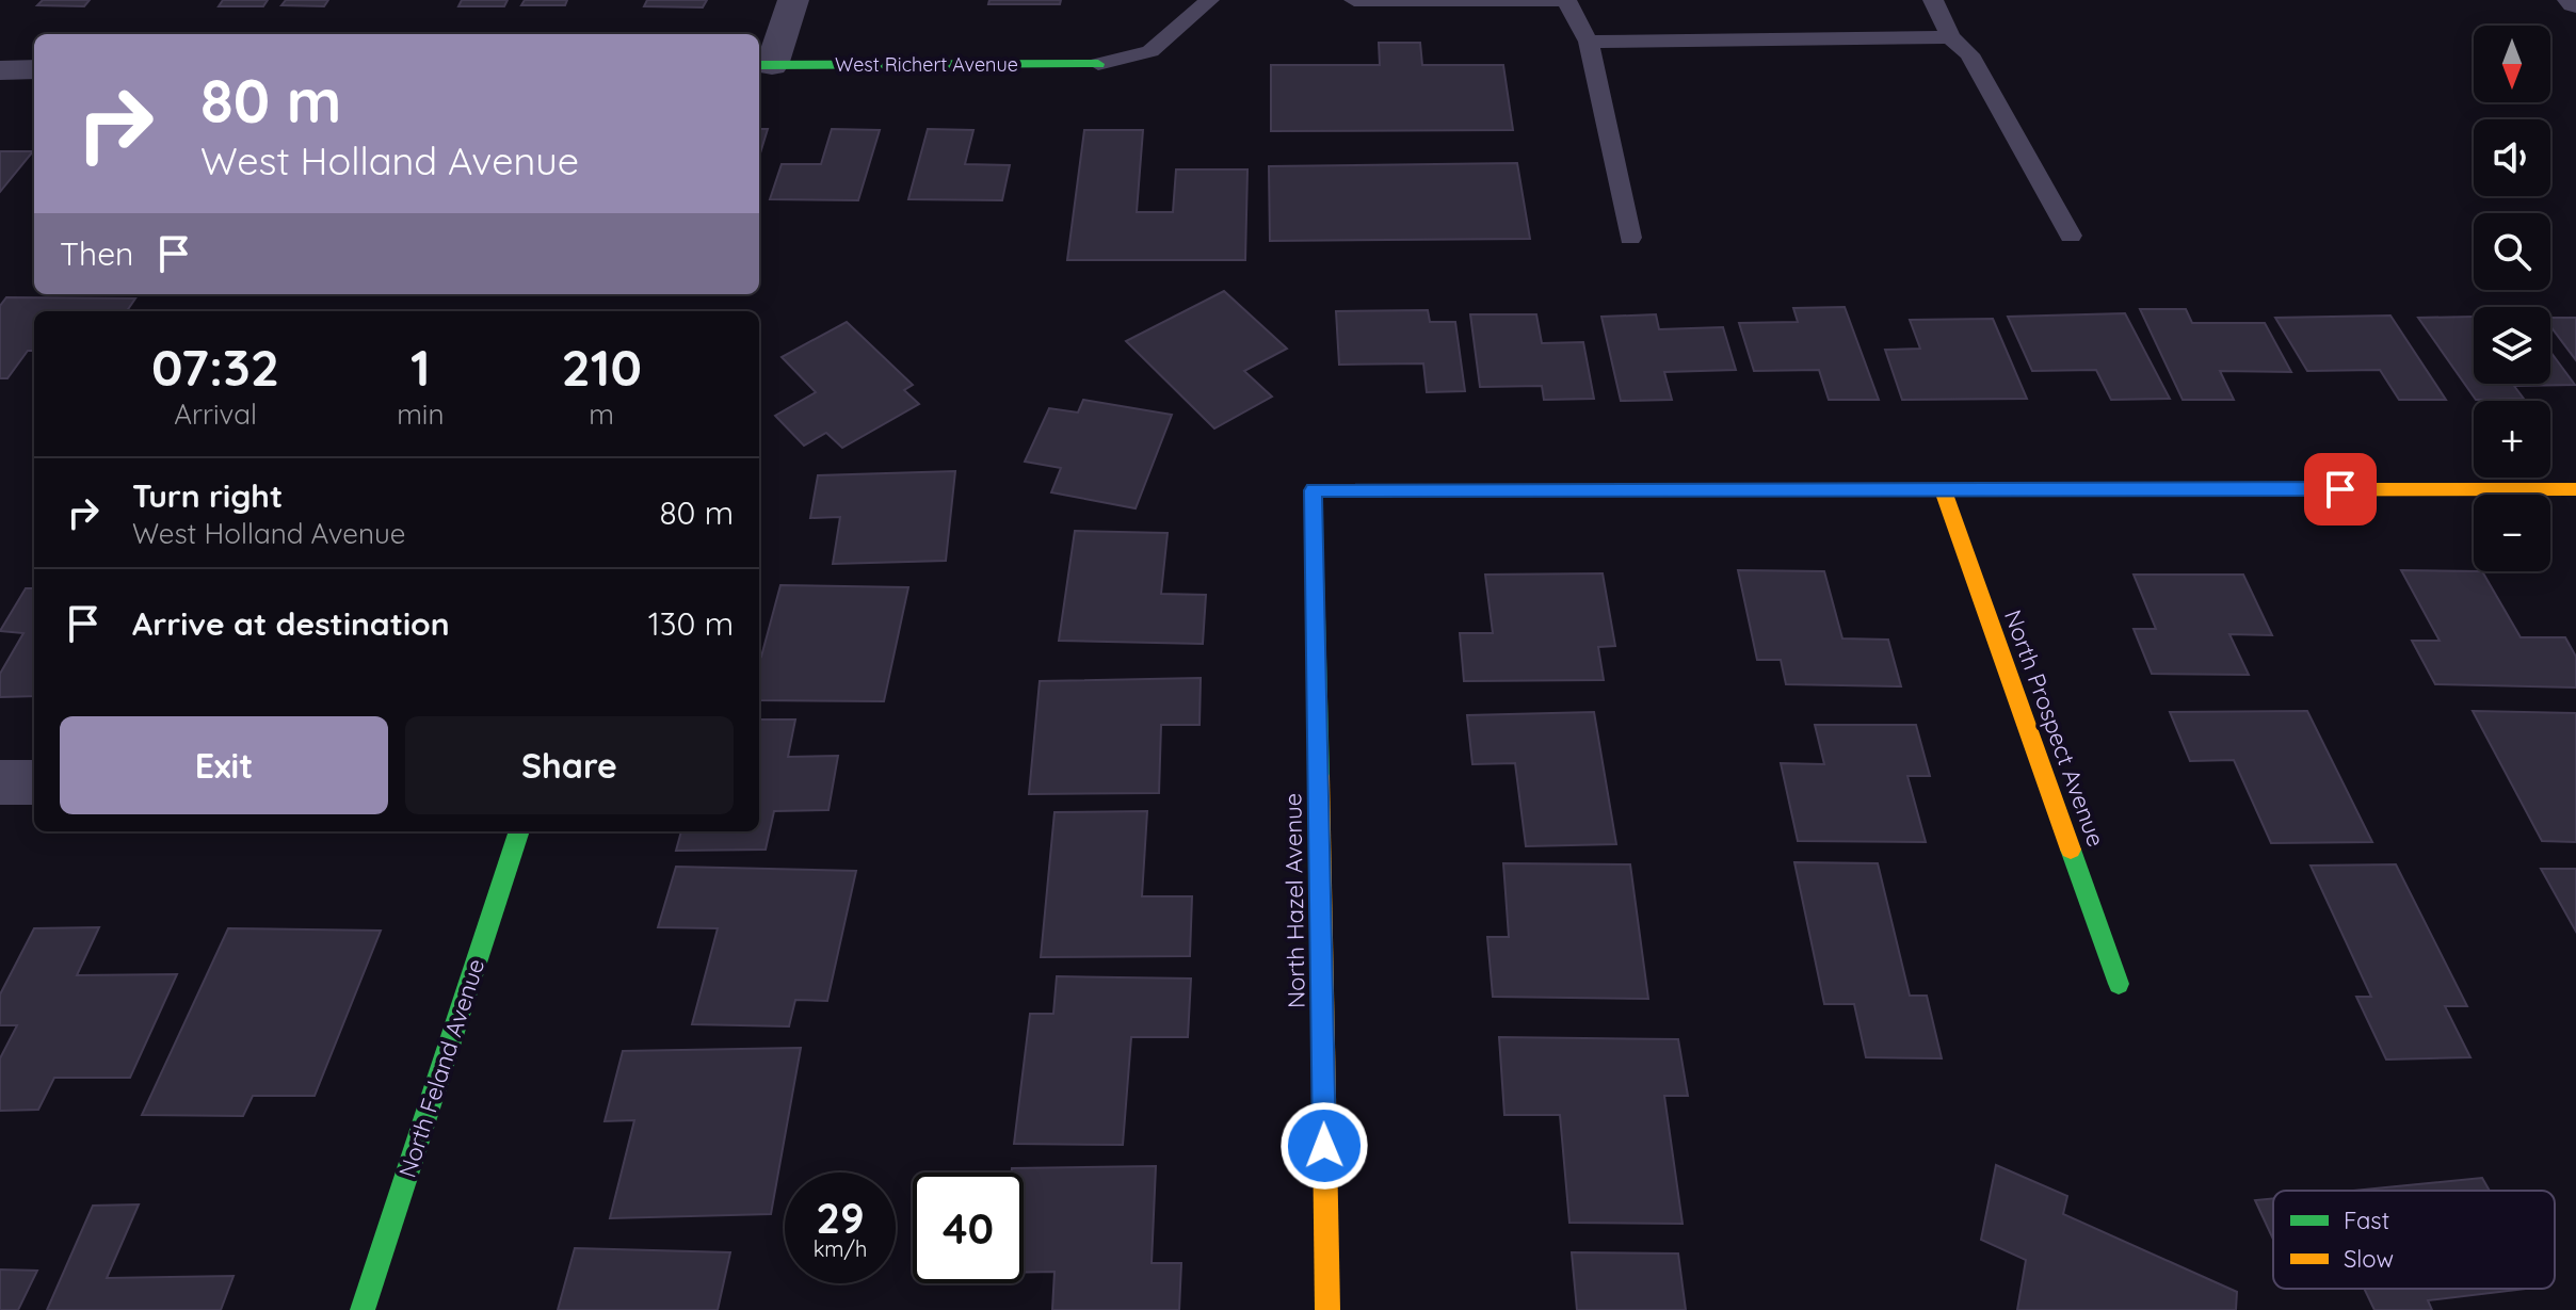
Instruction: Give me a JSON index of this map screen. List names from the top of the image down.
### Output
{
  "streets": {
    "street": [
      "West Richert Avenue",
      "North Prospect Avenue",
      "North Hazel Avenue",
      "North Feland Avenue"
    ]
  },
  "crossings": [
    ["North Prospect Avenue", "North Hazel Avenue"]
  ],
  "legend": ["Fast", "Slow"],
  "north": "bottom",
  "page": {
    "map_buttons": ["+", "−"],
    "turn": ["80 m", "West Holland Avenue"],
    "then": "Then",
    "eta": [
      "07:32",
      "Arrival",
      "1",
      "min",
      "210",
      "m"
    ],
    "list": [
      {
        "name": "Turn right",
        "note": "West Holland Avenue",
        "value": "80 m"
      },
      {
        "name": "Arrive at destination",
        "value": "130 m"
      }
    ],
    "buttons": ["Exit", "Share"],
    "speed": "29 km/h",
    "limit": "40"
  }
}
